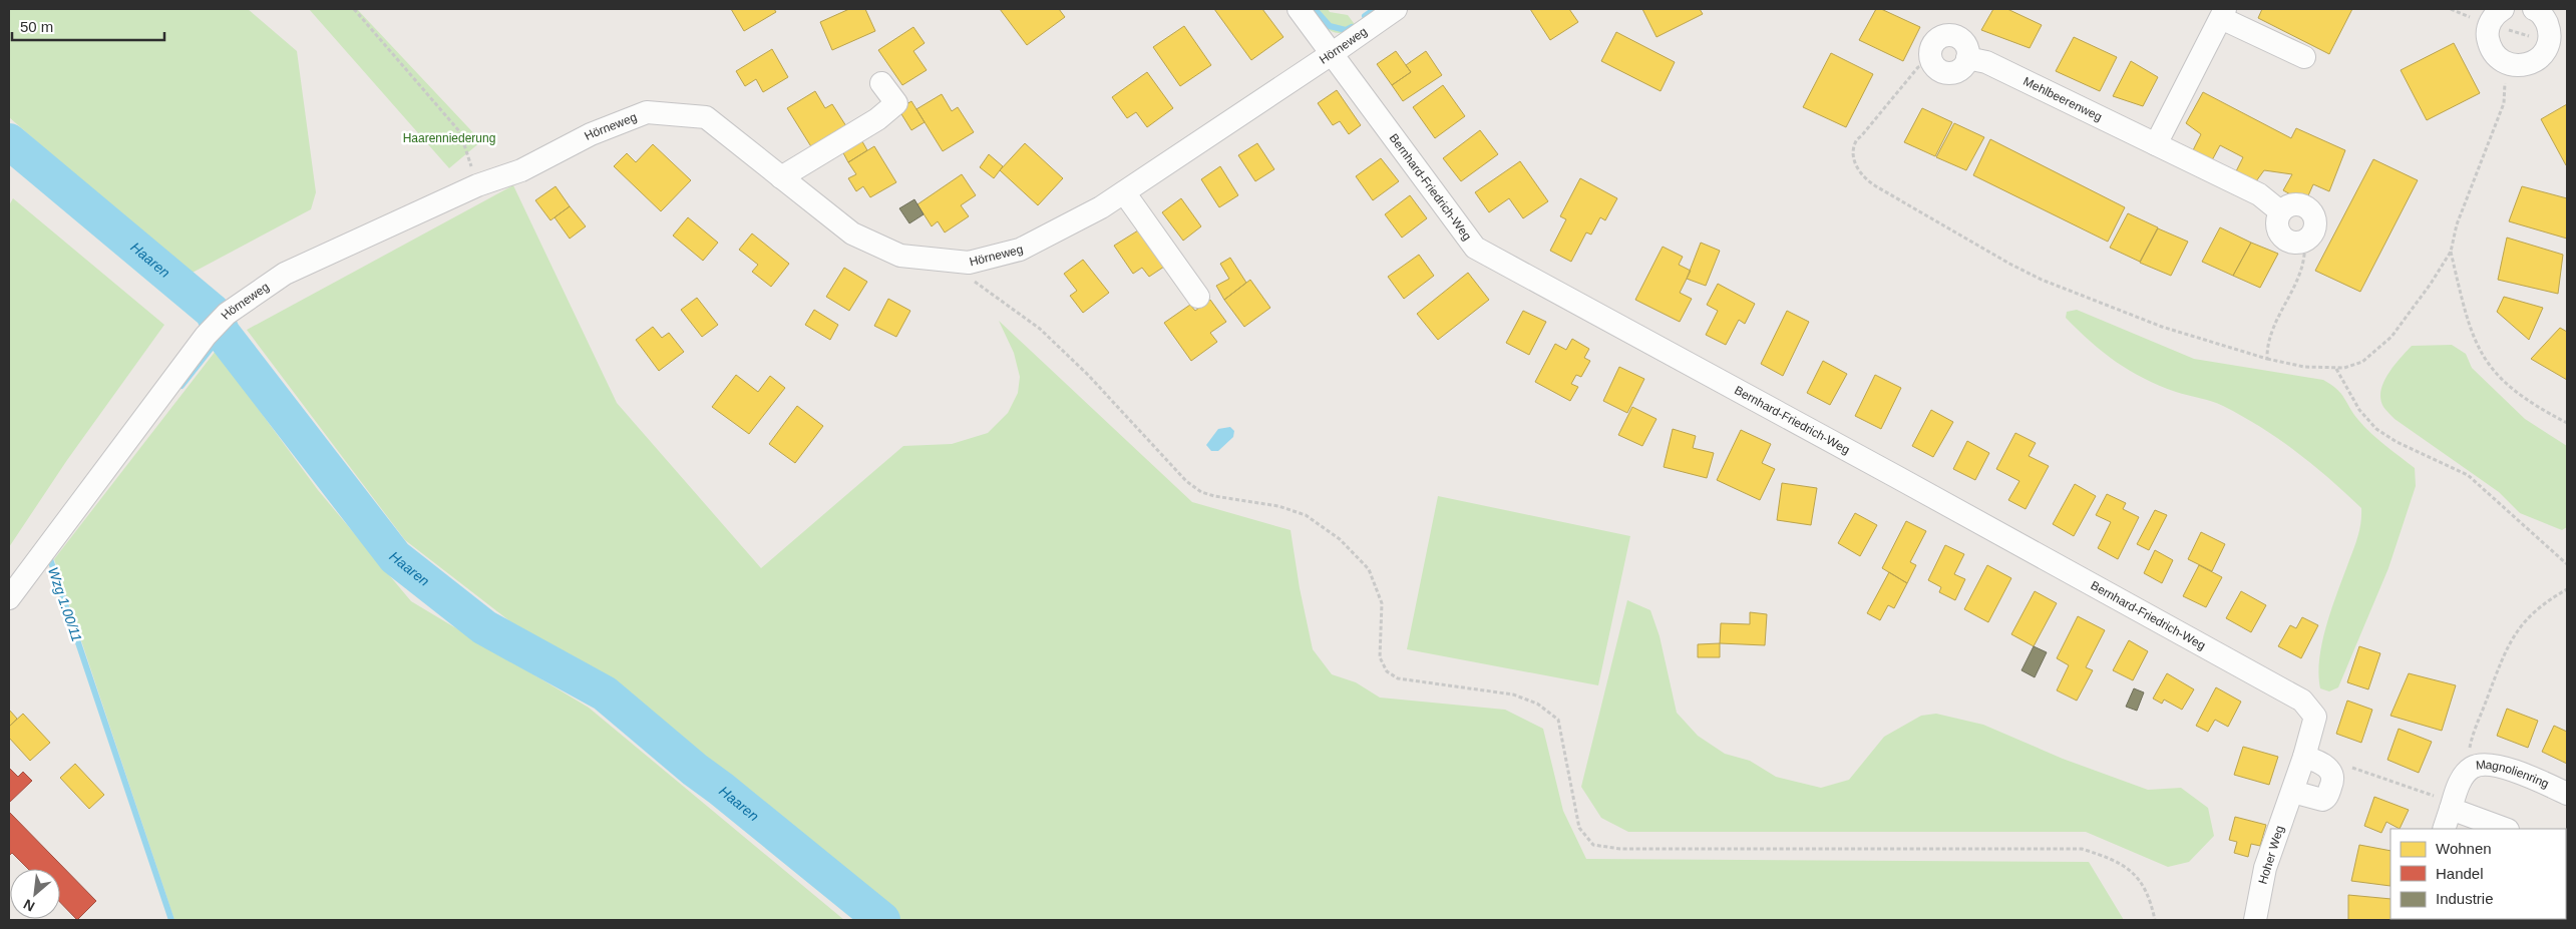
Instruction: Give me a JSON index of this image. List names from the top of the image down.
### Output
{
  "streets": {
    "street": [
      "Hörneweg",
      "Mehlbeerenweg",
      "Bernhard-Friedrich-Weg",
      "Magnolienring",
      "Hoher Weg"
    ]
  },
  "crossings": [
    ["Hörneweg", "Bernhard-Friedrich-Weg"],
    ["Bernhard-Friedrich-Weg", "Hoher Weg"]
  ],
  "water": ["Haaren", "Wzg 1.00/11"],
  "parks": ["Haarenniederung"],
  "legend": ["Wohnen", "Handel", "Industrie"],
  "scale_bar": "50 m",
  "north": "bottom left"
}
